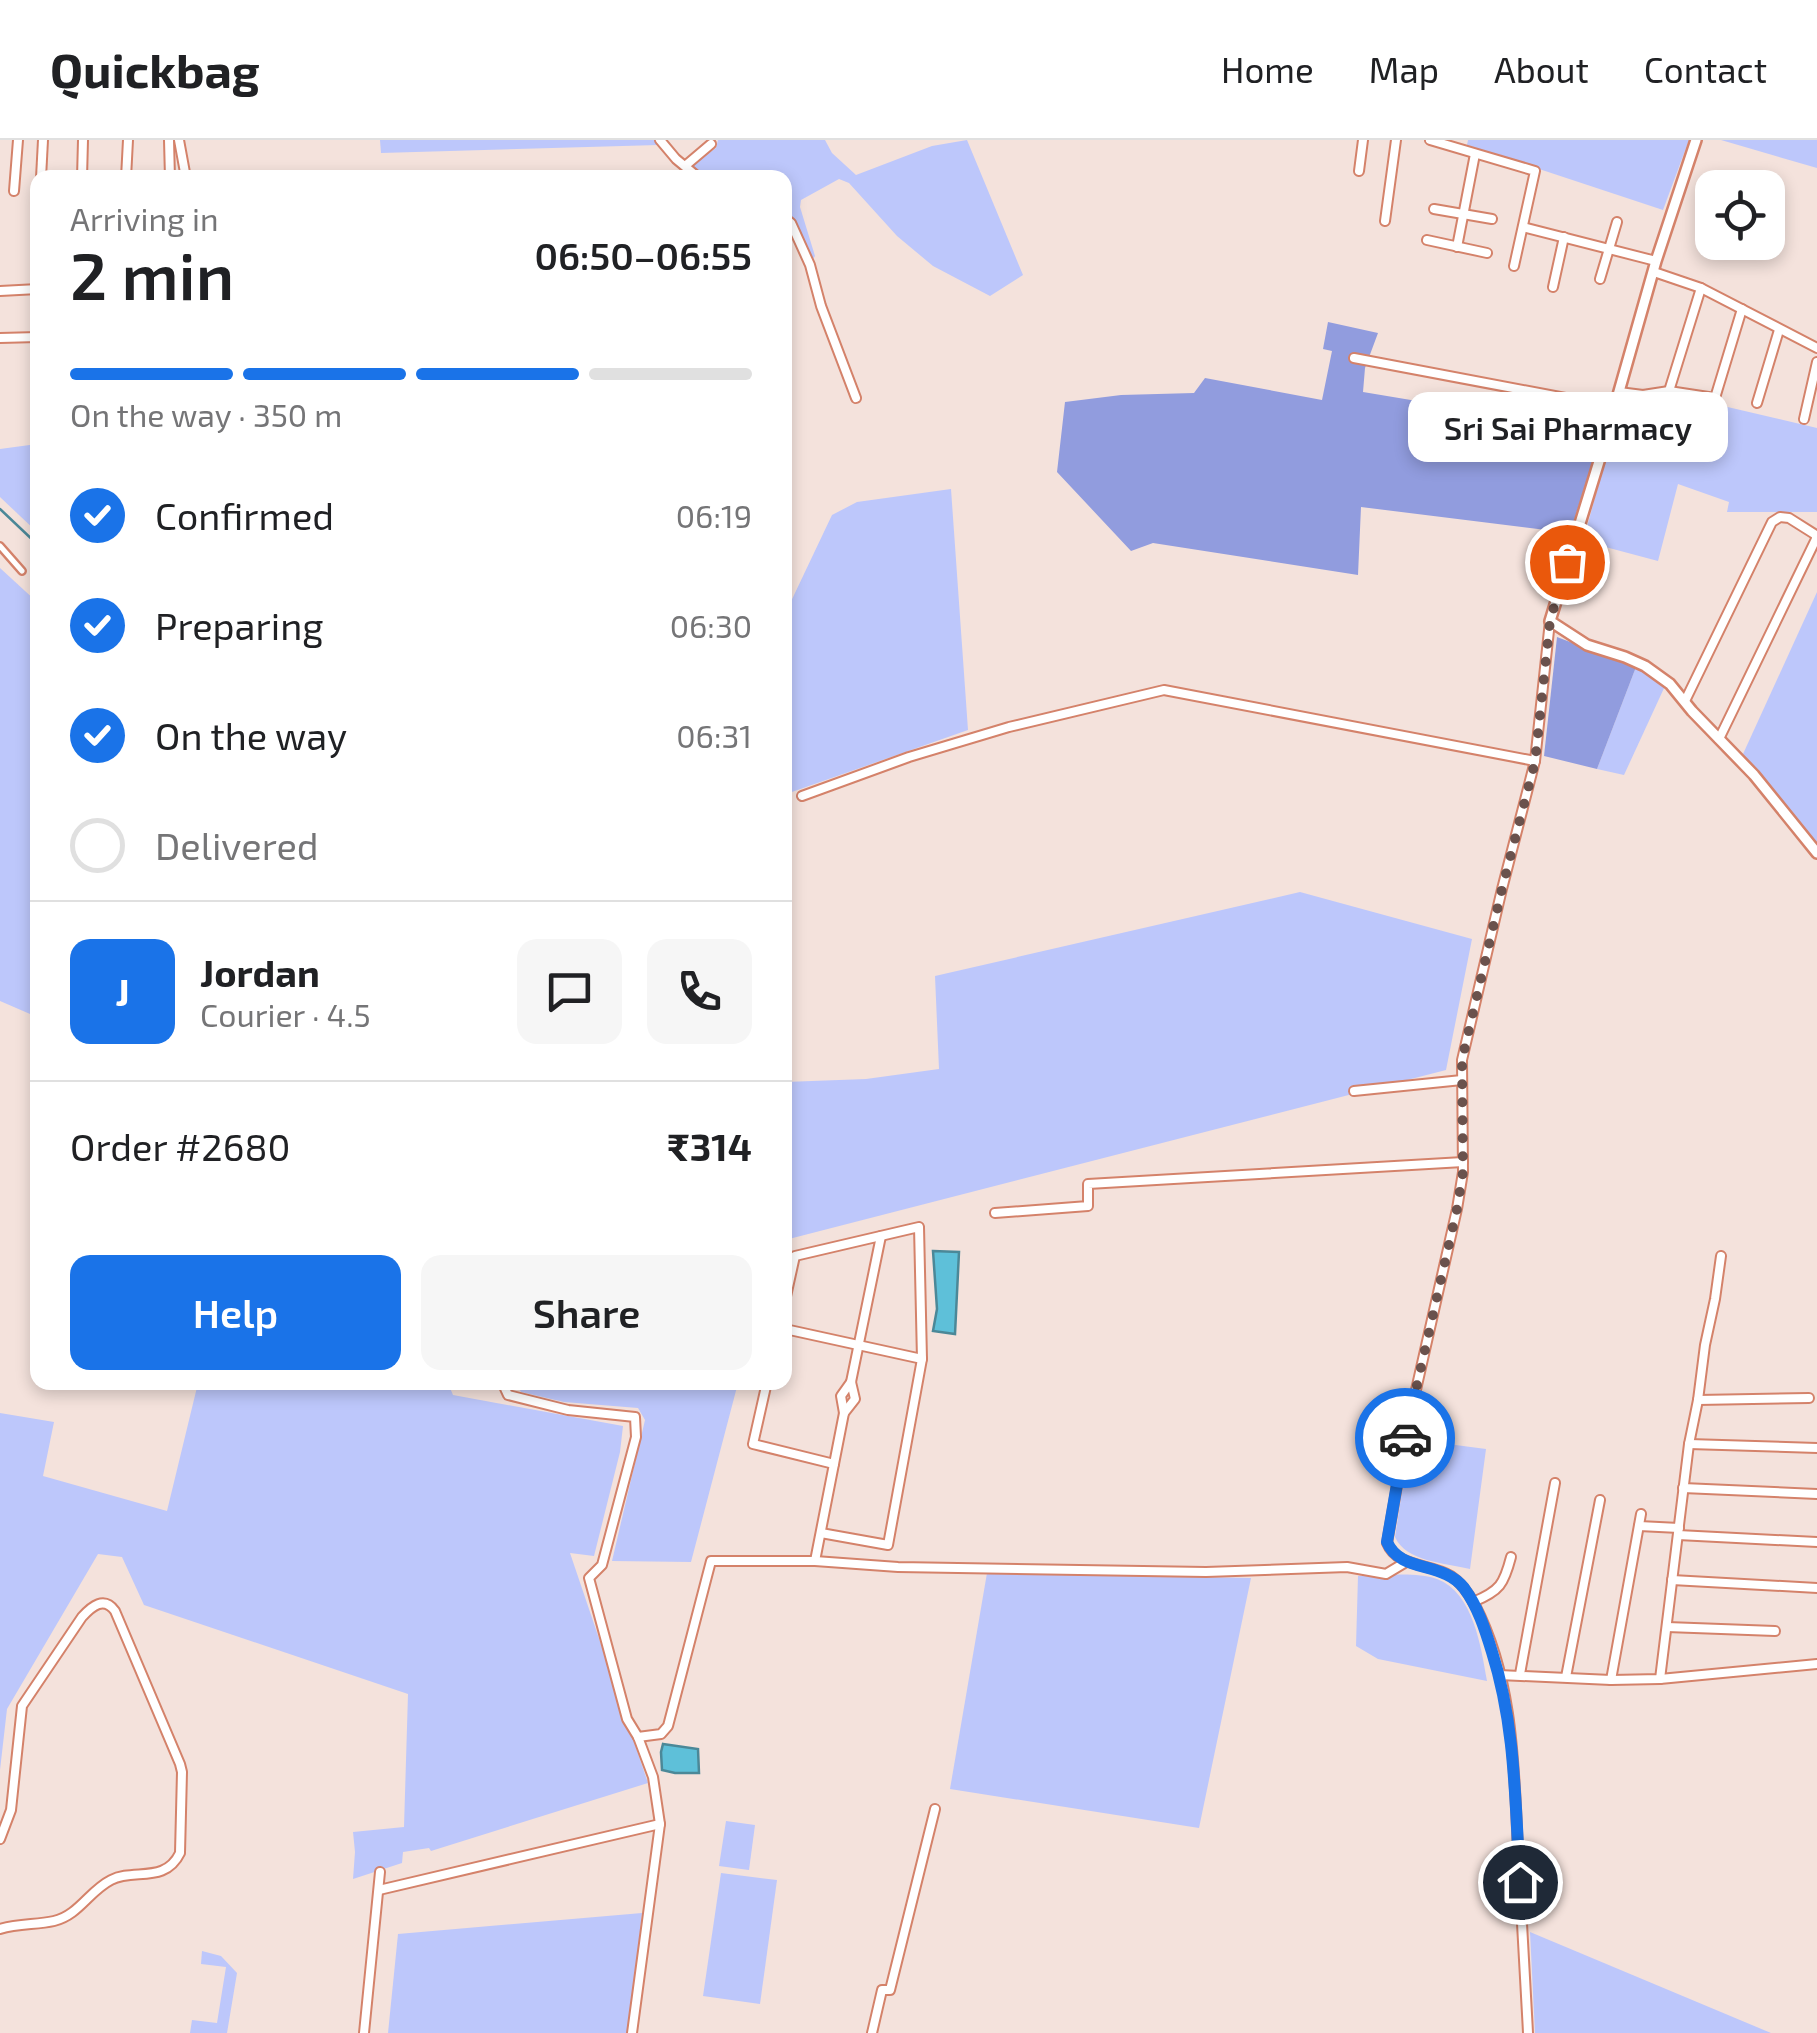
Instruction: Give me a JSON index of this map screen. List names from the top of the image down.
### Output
{
  "places": ["Sri Sai Pharmacy"],
  "page": {
    "header": "Quickbag",
    "nav": [
      "Home",
      "Map",
      "About",
      "Contact"
    ],
    "heading": ["2 min", "Arriving in", "06:50–06:55"],
    "panel": [
      "Jordan",
      "Courier · 4.5",
      "Order #2680",
      "₹314"
    ],
    "bar": "On the way · 350 m",
    "bubble": "Sri Sai Pharmacy",
    "list": [
      ["Confirmed", "06:19"],
      ["Preparing", "06:30"],
      ["On the way", "06:31"],
      "Delivered"
    ],
    "round": "J",
    "buttons": ["Help", "Share"]
  }
}
